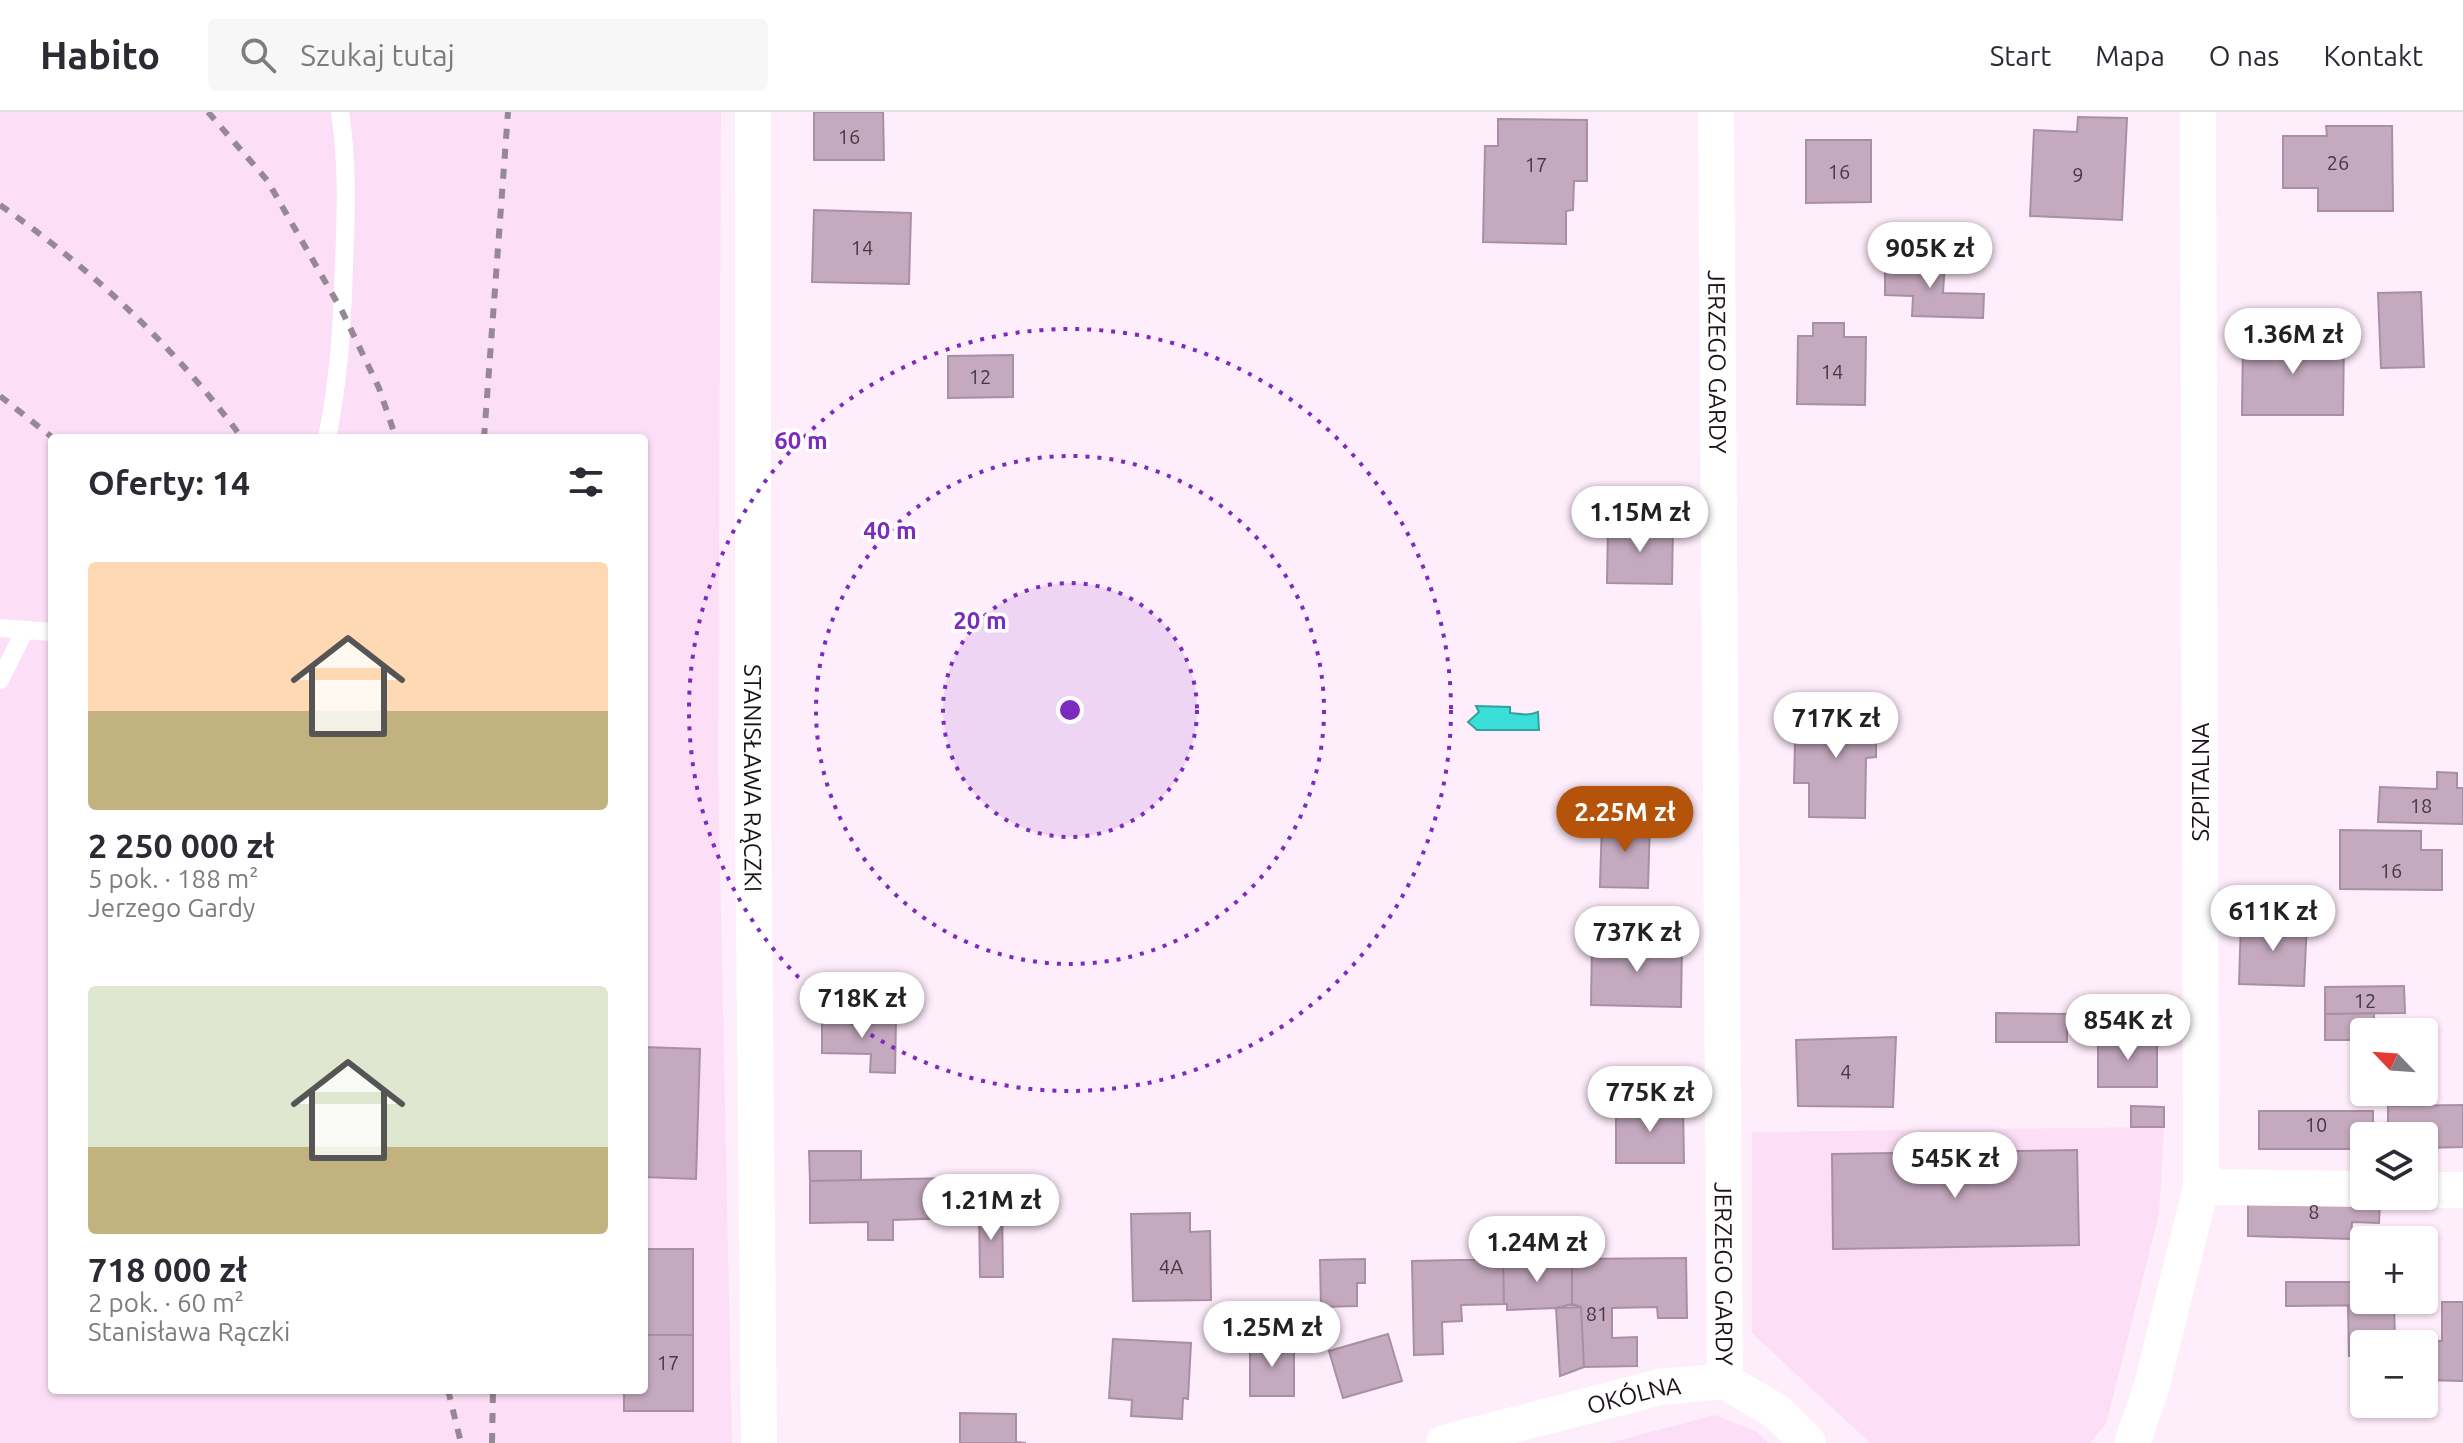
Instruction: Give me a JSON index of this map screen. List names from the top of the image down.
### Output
{
  "streets": {
    "street": [
      "JERZEGO GARDY",
      "STANISŁAWA RĄCZKI",
      "SZPITALNA",
      "OKÓLNA"
    ]
  },
  "crossings": [
    ["JERZEGO GARDY", "OKÓLNA"]
  ],
  "house_numbers": [
    "16",
    "26",
    "17",
    "16",
    "9",
    "14",
    "14",
    "12",
    "18",
    "16",
    "12",
    "4",
    "10",
    "8",
    "4A",
    "81",
    "17"
  ],
  "north": "top left",
  "page": {
    "header": "Habito",
    "search": "Szukaj tutaj",
    "nav": [
      "Start",
      "Mapa",
      "O nas",
      "Kontakt"
    ],
    "price": [
      "905K zł",
      "1.36M zł",
      "1.15M zł",
      "717K zł",
      "2.25M zł",
      "611K zł",
      "737K zł",
      "718K zł",
      "854K zł",
      "775K zł",
      "545K zł",
      "1.21M zł",
      "1.24M zł",
      "1.25M zł"
    ],
    "heading": "Oferty: 14",
    "list": [
      {
        "name": "2 250 000 zł",
        "note": "5 pok. · 188 m² · Jerzego Gardy"
      },
      {
        "name": "718 000 zł",
        "note": "2 pok. · 60 m² · Stanisława Rączki"
      }
    ],
    "map_buttons": ["+", "−"]
  },
  "rings": ["60 m", "40 m", "20 m"]
}
